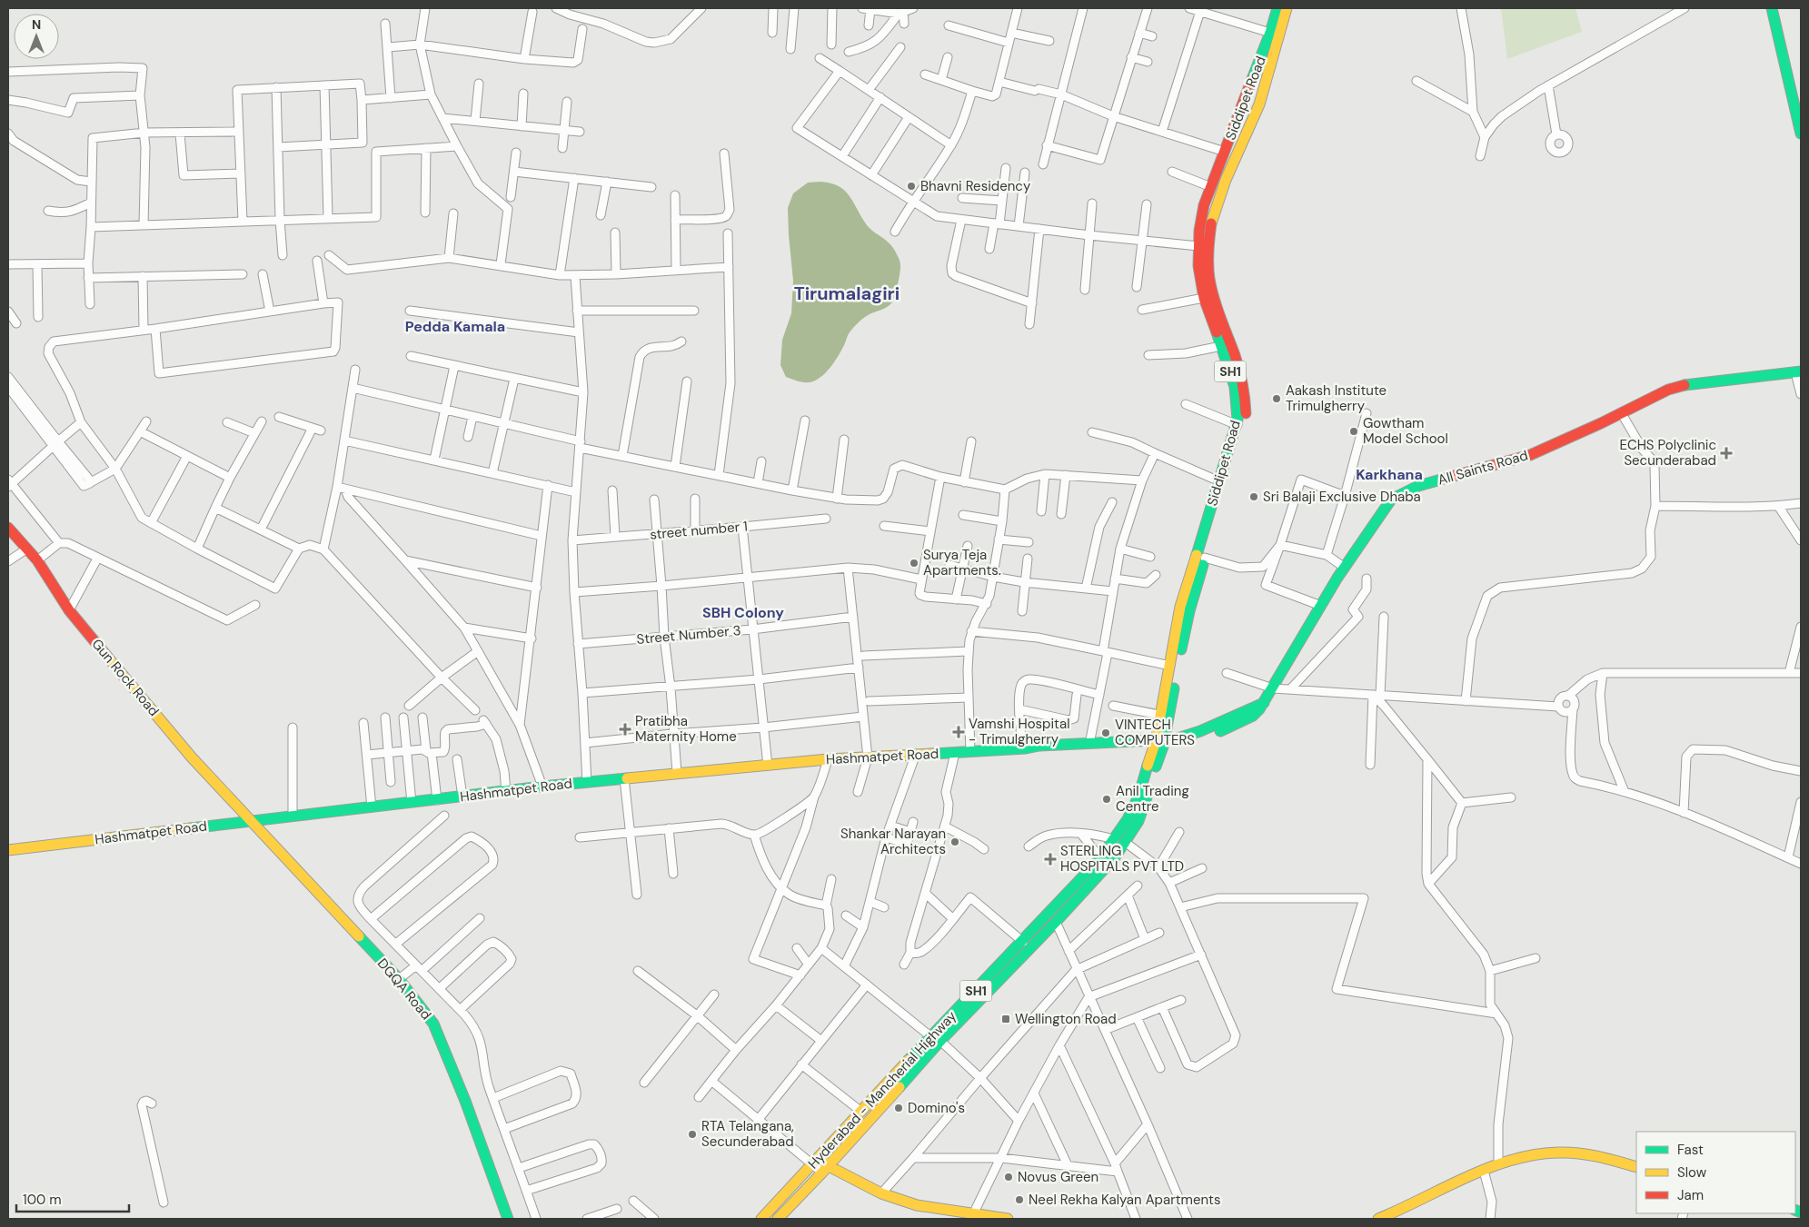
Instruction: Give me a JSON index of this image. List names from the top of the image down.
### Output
{
  "streets": {
    "main road": [
      "Siddipet Road",
      "SH1",
      "All Saints Road",
      "Gun Rock Road",
      "Hashmatpet Road",
      "DGQA Road",
      "Hyderabad - Mancherial Highway"
    ],
    "street": ["street number 1", "Street Number 3"]
  },
  "crossings": [
    ["Siddipet Road", "All Saints Road"],
    ["Siddipet Road", "Hashmatpet Road"],
    ["Siddipet Road", "Hyderabad - Mancherial Highway"],
    ["All Saints Road", "Hashmatpet Road"],
    ["All Saints Road", "Hyderabad - Mancherial Highway"],
    ["Gun Rock Road", "Hashmatpet Road"],
    ["Gun Rock Road", "DGQA Road"],
    ["Hashmatpet Road", "DGQA Road"],
    ["Hashmatpet Road", "Hyderabad - Mancherial Highway"]
  ],
  "districts": [
    "Tirumalagiri",
    "Pedda Kamala",
    "Karkhana",
    "SBH Colony"
  ],
  "places": {
    "other": [
      "Bhavni Residency",
      "Aakash Institute Trimulgherry",
      "Gowtham Model School",
      "Sri Balaji Exclusive Dhaba",
      "Surya Teja Apartments.",
      "VINTECH COMPUTERS",
      "Anil Trading Centre",
      "Shankar Narayan Architects",
      "Domino's",
      "RTA Telangana, Secunderabad",
      "Novus Green",
      "Neel Rekha Kalyan Apartments"
    ],
    "health": [
      "ECHS Polyclinic Secunderabad",
      "Pratibha Maternity Home",
      "Vamshi Hospital - Trimulgherry",
      "STERLING HOSPITALS PVT LTD"
    ],
    "transit": ["Wellington Road"]
  },
  "legend": ["Fast", "Slow", "Jam"],
  "scale_bar": "100 m",
  "north": "top"
}
